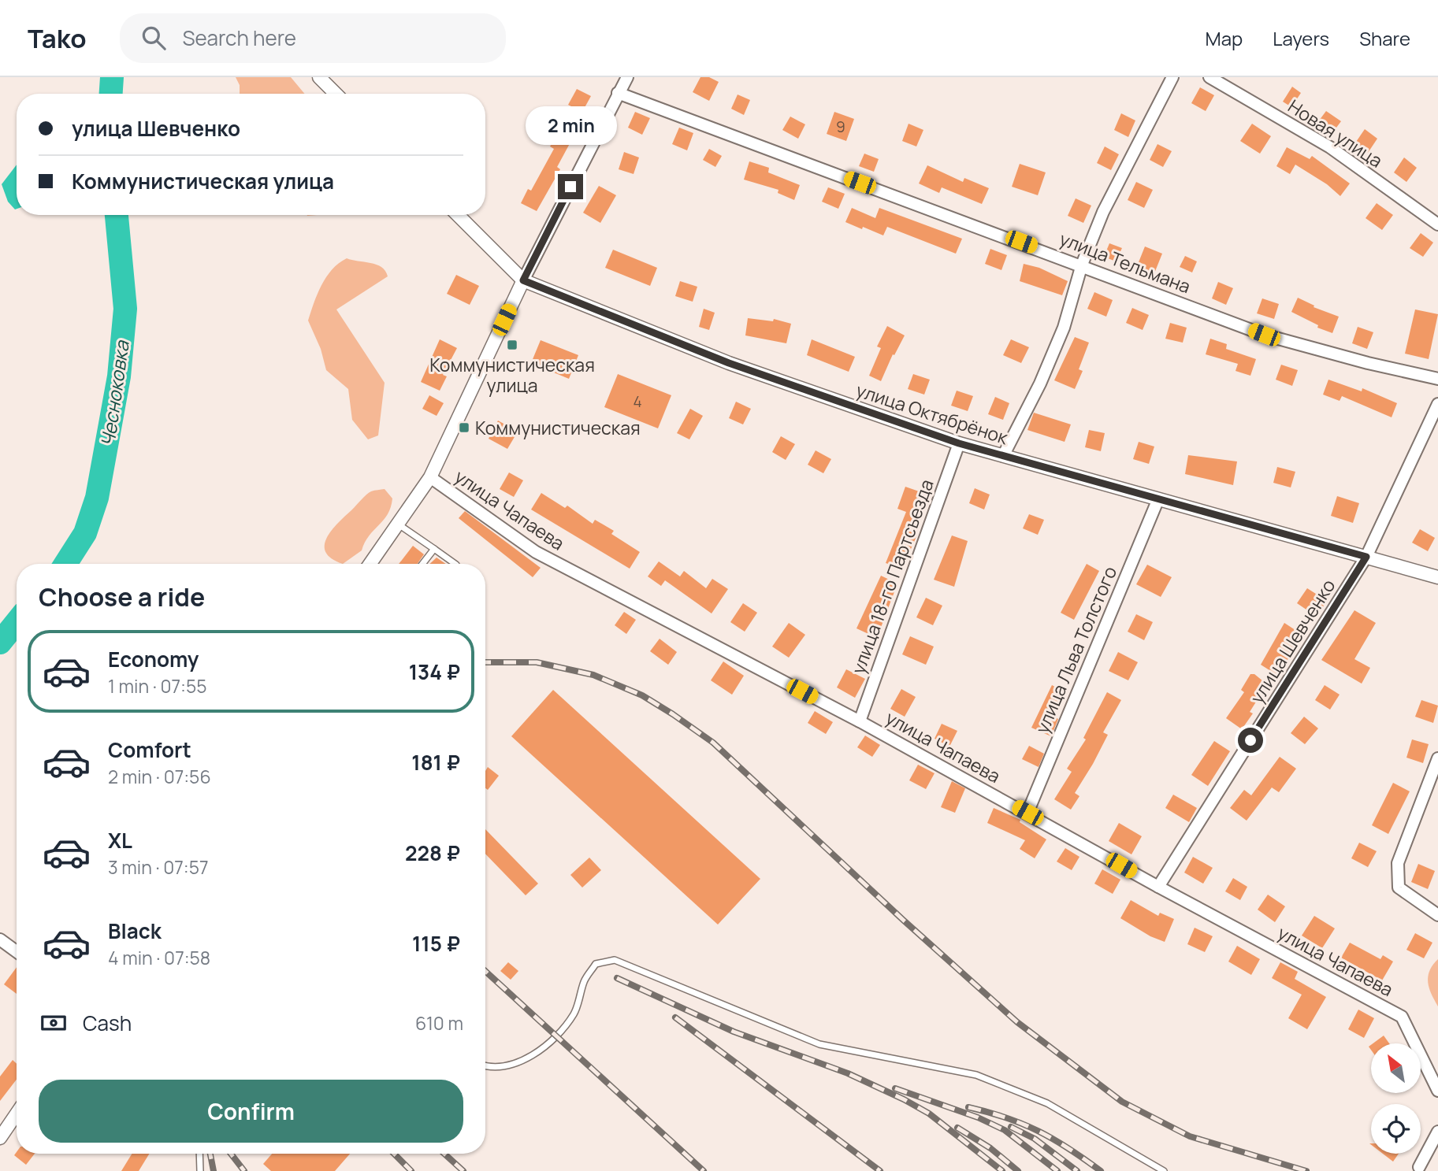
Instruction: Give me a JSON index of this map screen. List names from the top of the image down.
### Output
{
  "streets": {
    "street": [
      "Новая улица",
      "улица Тельмана",
      "улица Октябрёнок",
      "улица Чапаева",
      "улица 18-го Партсъезда",
      "улица Шевченко",
      "улица Льва Толстого"
    ]
  },
  "crossings": [
    ["улица Октябрёнок", "улица 18-го Партсъезда"],
    ["улица Октябрёнок", "улица Шевченко"],
    ["улица Октябрёнок", "улица Льва Толстого"],
    ["улица Чапаева", "улица 18-го Партсъезда"],
    ["улица Чапаева", "улица Шевченко"],
    ["улица Чапаева", "улица Льва Толстого"]
  ],
  "water": ["Чесноковка"],
  "places": {
    "transit": ["Коммунистическая улица", "Коммунистическая"]
  },
  "house_numbers": ["9", "4"],
  "north": "top left",
  "page": {
    "header": "Tako",
    "search": "Search here",
    "nav": ["Map", "Layers", "Share"],
    "banner": ["улица Шевченко", "Коммунистическая улица"],
    "bubble": "2 min",
    "heading": "Choose a ride",
    "list": [
      {
        "name": "Economy",
        "note": "1 min · 07:55",
        "value": "134 ₽"
      },
      {
        "name": "Comfort",
        "note": "2 min · 07:56",
        "value": "181 ₽"
      },
      {
        "name": "XL",
        "note": "3 min · 07:57",
        "value": "228 ₽"
      },
      {
        "name": "Black",
        "note": "4 min · 07:58",
        "value": "115 ₽"
      }
    ],
    "pay": ["Cash", "610 m"],
    "buttons": "Confirm"
  }
}
